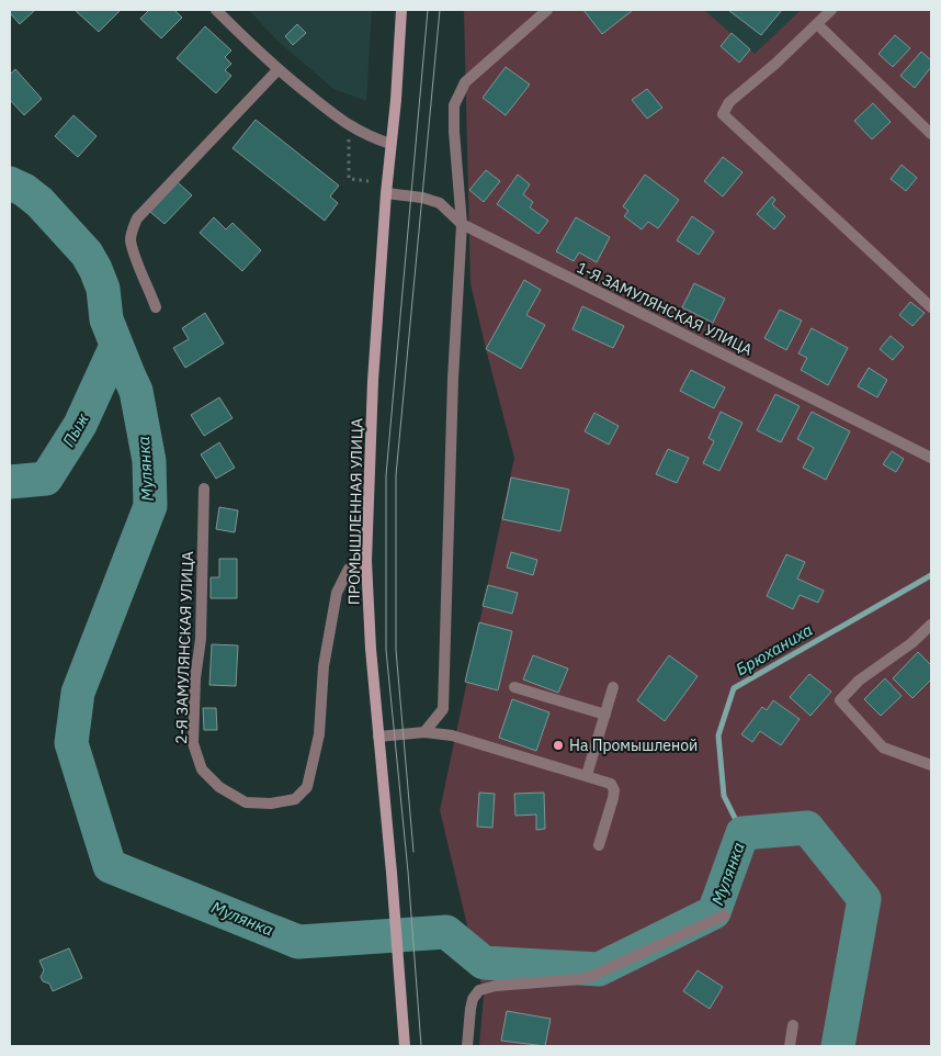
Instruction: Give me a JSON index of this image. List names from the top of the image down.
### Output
{
  "streets": {
    "main road": ["ПРОМЫШЛЕННАЯ УЛИЦА"],
    "street": ["1-Я ЗАМУЛЯНСКАЯ УЛИЦА", "2-Я ЗАМУЛЯНСКАЯ УЛИЦА"]
  },
  "crossings": [
    ["1-Я ЗАМУЛЯНСКАЯ УЛИЦА", "ПРОМЫШЛЕННАЯ УЛИЦА"],
    ["ПРОМЫШЛЕННАЯ УЛИЦА", "2-Я ЗАМУЛЯНСКАЯ УЛИЦА"]
  ],
  "water": ["Пыж", "Мулянка", "Брюханиха"],
  "places": ["На Промышленой"]
}
